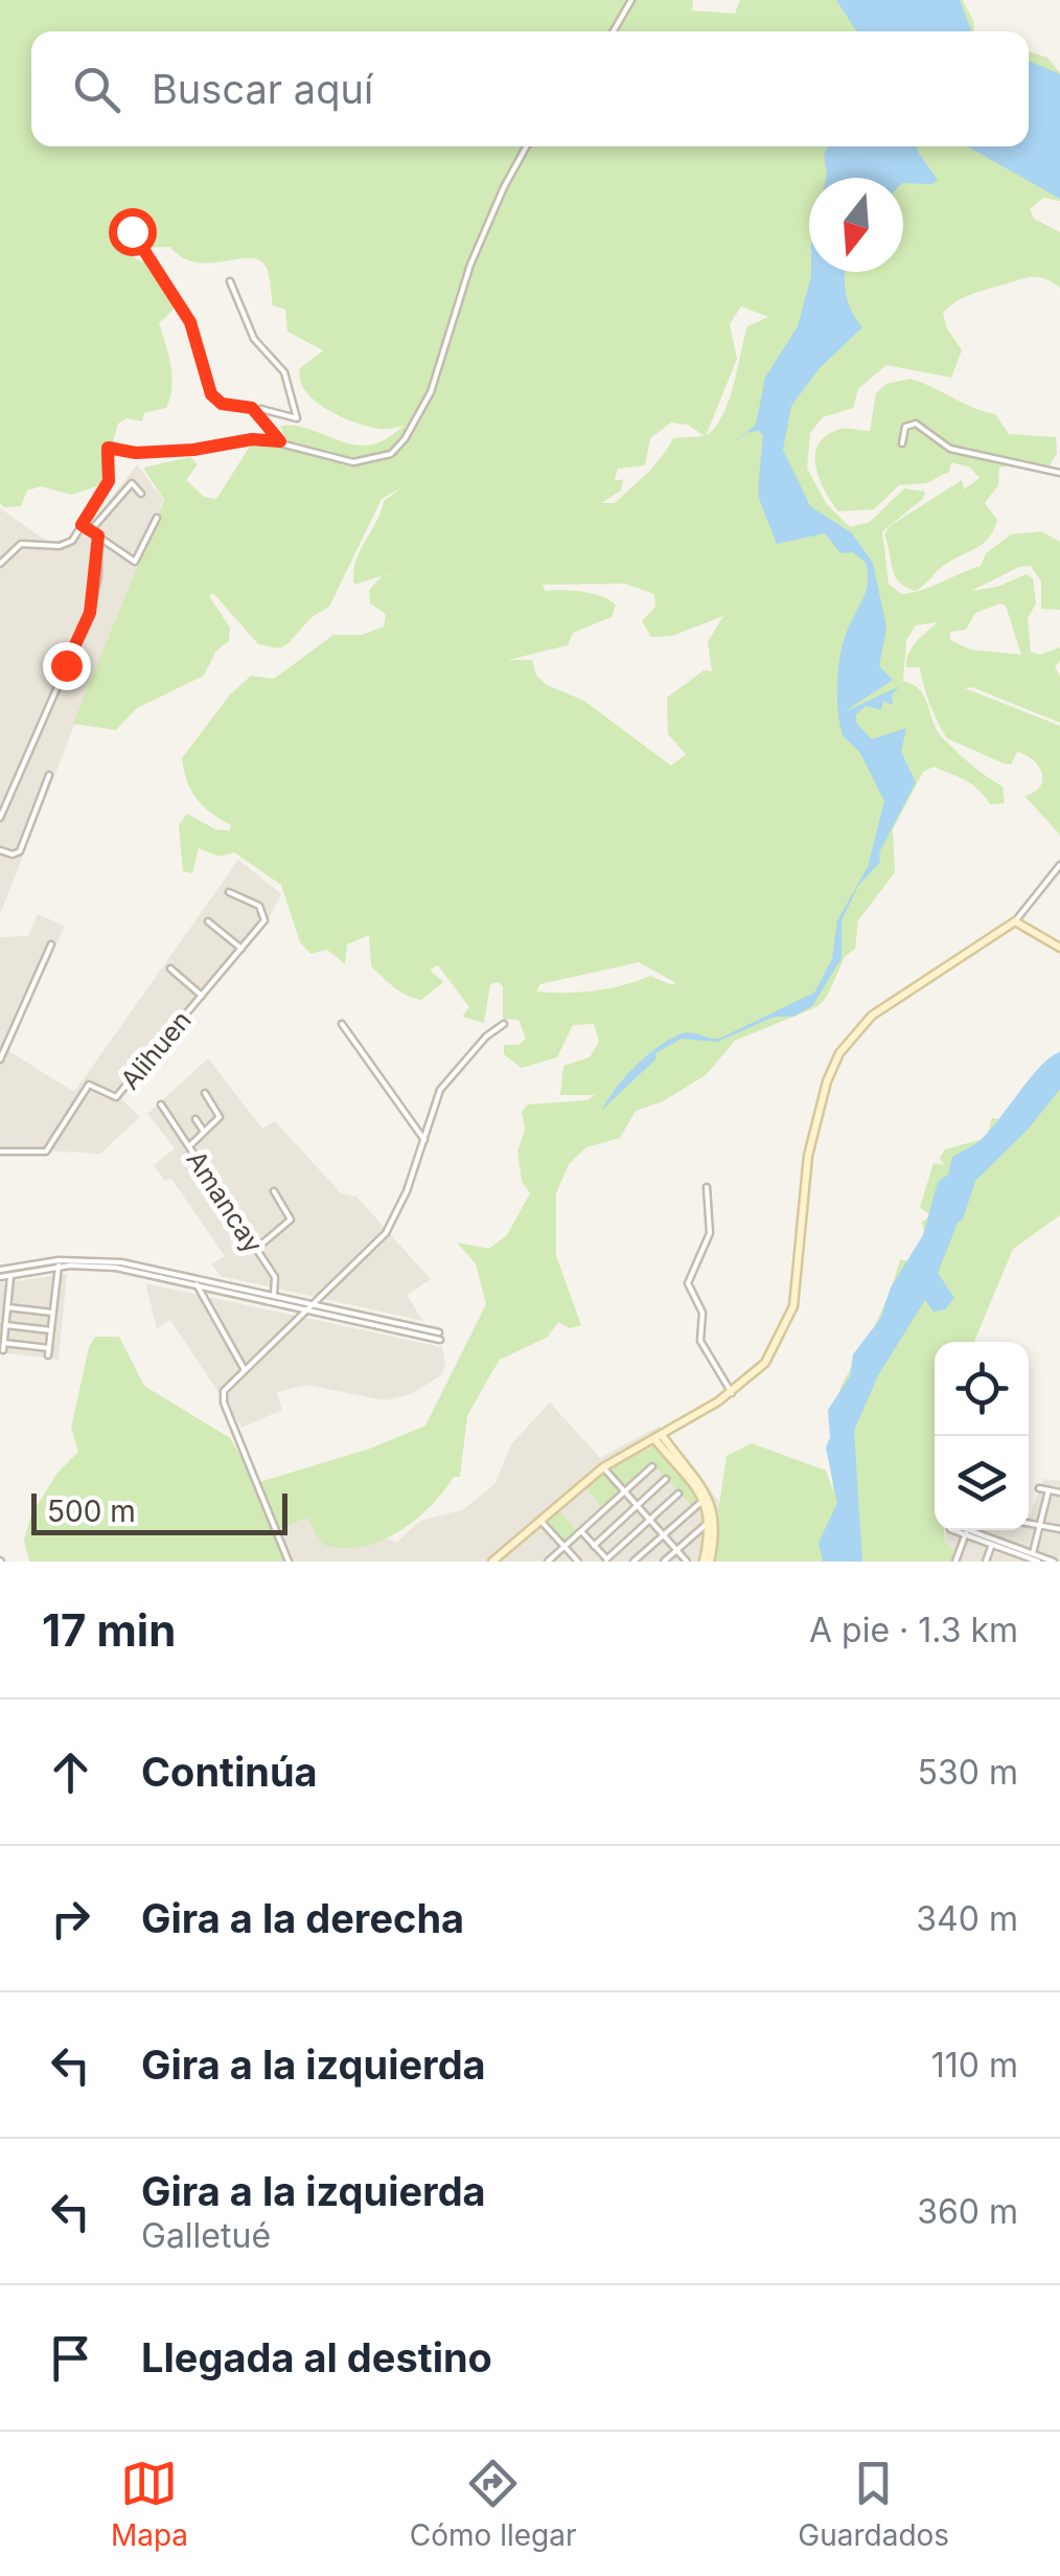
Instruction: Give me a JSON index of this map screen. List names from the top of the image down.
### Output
{
  "streets": {
    "street": ["Alihuen", "Amancay"]
  },
  "scale_bar": "500 m",
  "north": "bottom",
  "page": {
    "search": "Buscar aquí",
    "scale": "500 m",
    "heading": ["17 min", "A pie · 1.3 km"],
    "list": [
      ["Continúa", "530 m"],
      ["Gira a la derecha", "340 m"],
      ["Gira a la izquierda", "110 m"],
      ["Gira a la izquierda", "Galletué", "360 m"],
      "Llegada al destino"
    ],
    "nav": ["Mapa", "Cómo llegar", "Guardados"]
  }
}
